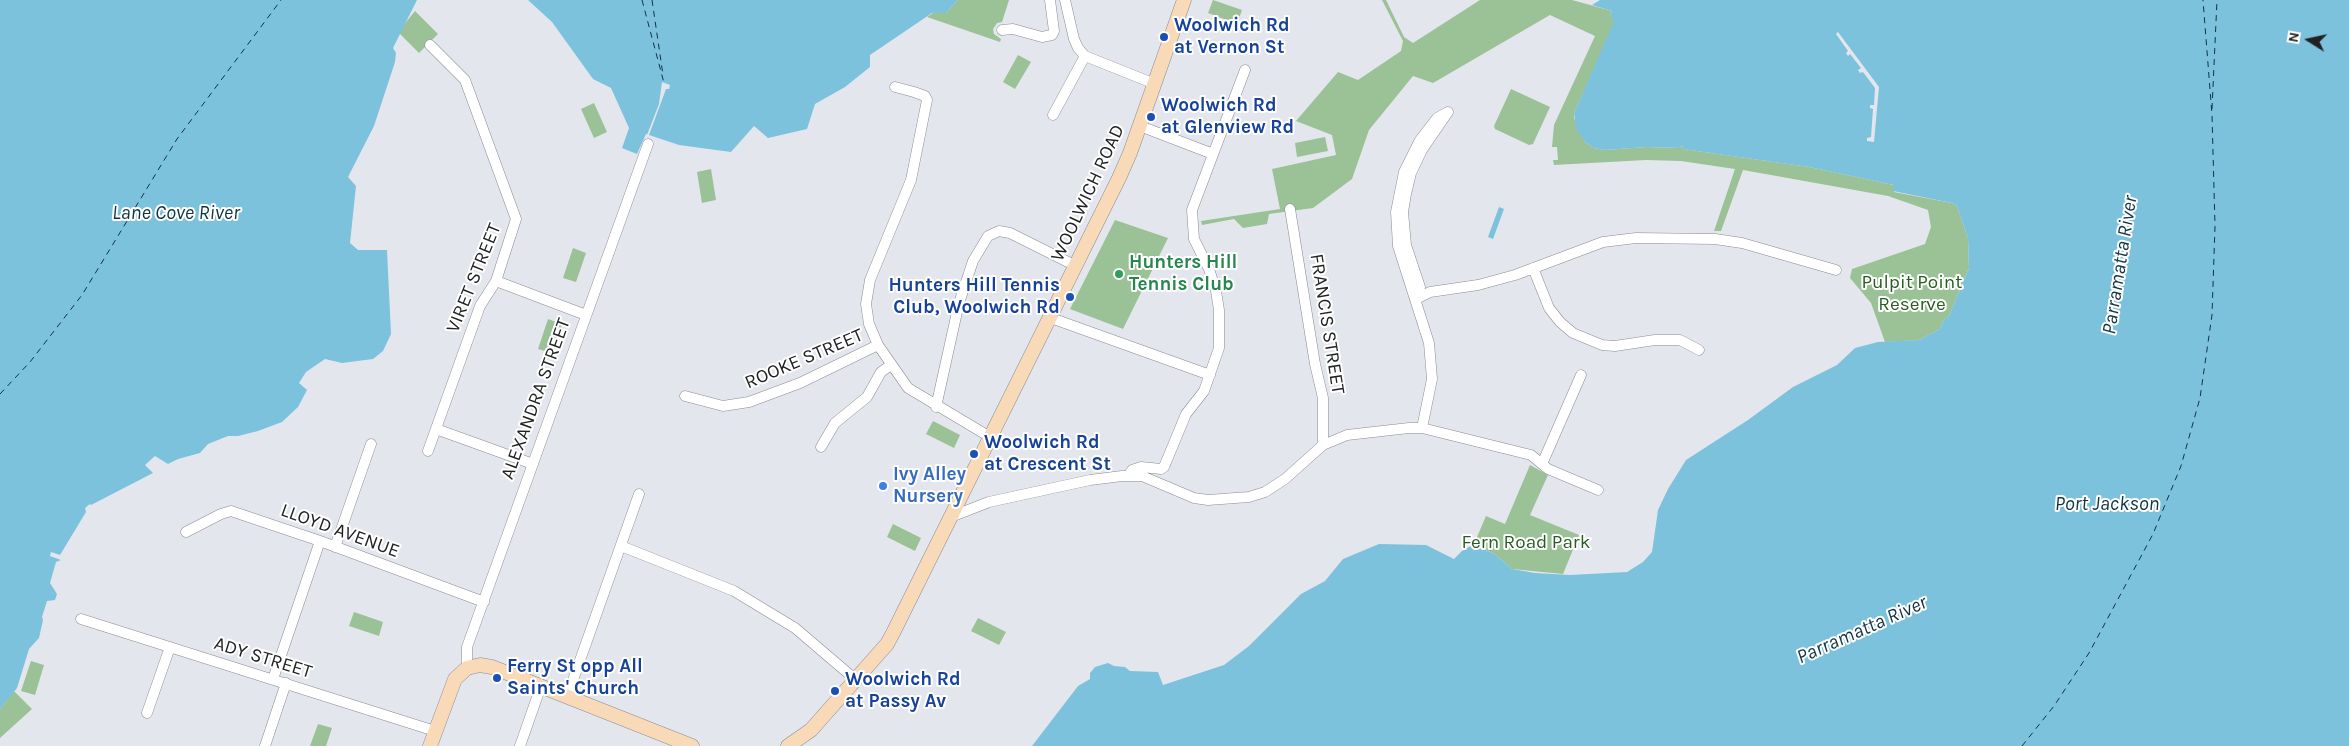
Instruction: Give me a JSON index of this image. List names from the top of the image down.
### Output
{
  "streets": {
    "street": [
      "WOOLWICH ROAD",
      "VIRET STREET",
      "FRANCIS STREET",
      "ROOKE STREET",
      "ALEXANDRA STREET",
      "LLOYD AVENUE",
      "ADY STREET"
    ]
  },
  "crossings": [
    ["ALEXANDRA STREET", "LLOYD AVENUE"]
  ],
  "water": ["Lane Cove River", "Parramatta River", "Port Jackson"],
  "parks": ["Pulpit Point Reserve", "Fern Road Park"],
  "places": [
    "Woolwich Rd at Vernon St",
    "Woolwich Rd at Glenview Rd",
    "Hunters Hill Tennis Club",
    "Hunters Hill Tennis Club, Woolwich Rd",
    "Woolwich Rd at Crescent St",
    "Ivy Alley Nursery",
    "Ferry St opp All Saints' Church",
    "Woolwich Rd at Passy Av"
  ],
  "north": "left"
}
